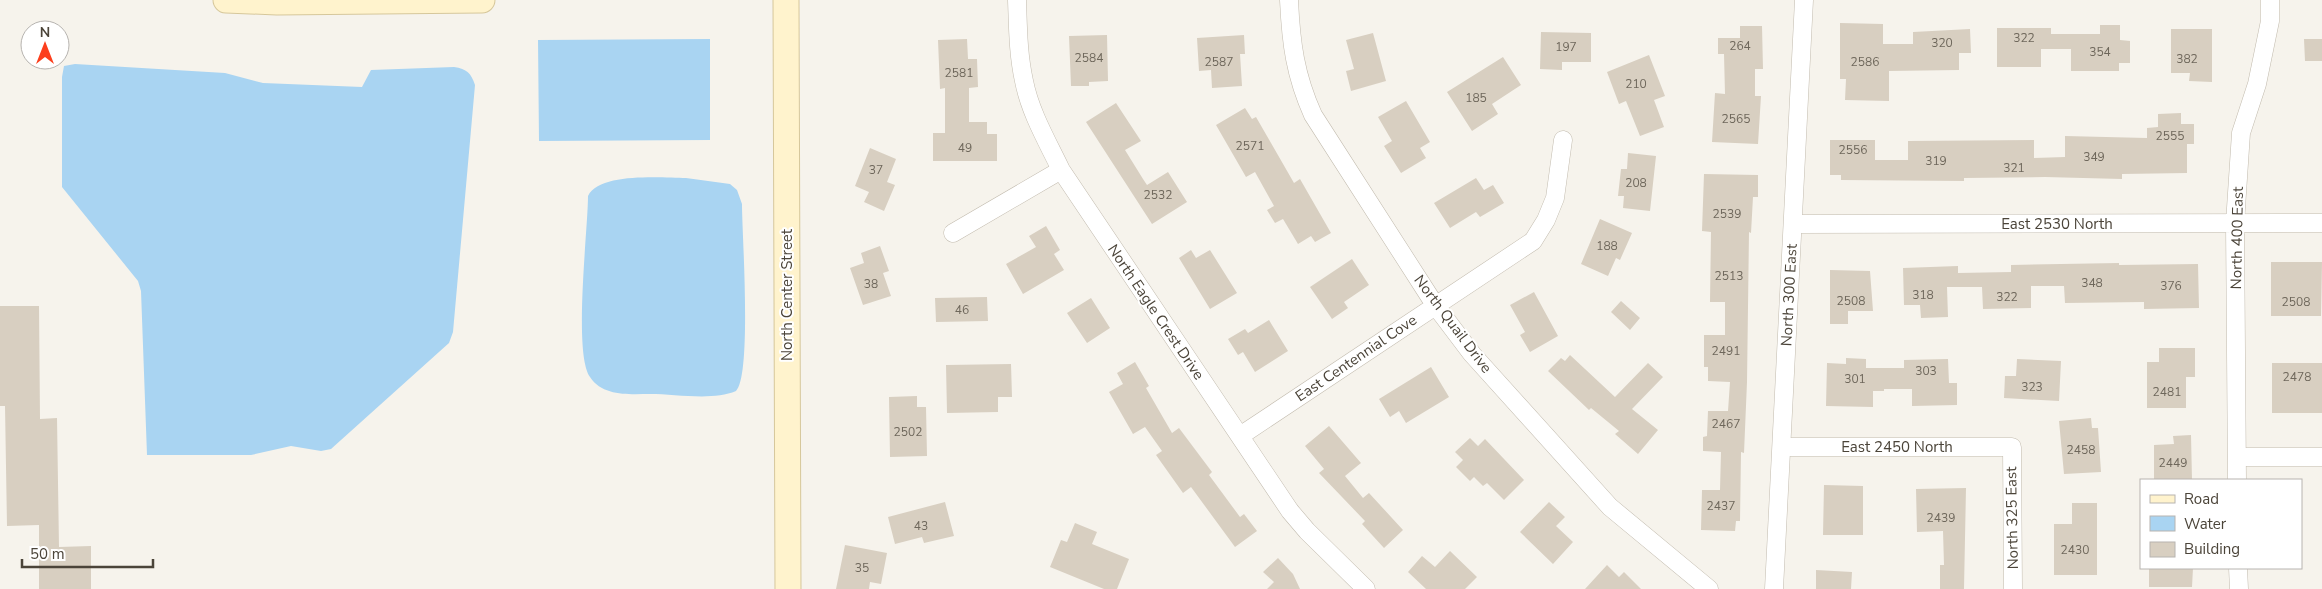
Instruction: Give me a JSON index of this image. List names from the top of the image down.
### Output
{
  "streets": {
    "street": [
      "East 2530 North",
      "North 400 East",
      "North Center Street",
      "North 300 East",
      "North Eagle Crest Drive",
      "North Quail Drive",
      "East Centennial Cove",
      "East 2450 North",
      "North 325 East"
    ]
  },
  "crossings": [
    ["East 2530 North", "North 400 East"],
    ["East 2530 North", "North 300 East"],
    ["North 300 East", "East 2450 North"],
    ["North Eagle Crest Drive", "East Centennial Cove"],
    ["North Quail Drive", "East Centennial Cove"],
    ["East 2450 North", "North 325 East"]
  ],
  "house_numbers": [
    "322",
    "320",
    "264",
    "197",
    "354",
    "2584",
    "382",
    "2587",
    "2586",
    "2581",
    "210",
    "185",
    "2565",
    "2555",
    "2571",
    "49",
    "2556",
    "349",
    "319",
    "321",
    "37",
    "208",
    "2532",
    "2539",
    "188",
    "2513",
    "348",
    "38",
    "376",
    "318",
    "322",
    "2508",
    "2508",
    "46",
    "2491",
    "303",
    "2478",
    "301",
    "323",
    "2481",
    "2467",
    "2502",
    "2458",
    "2449",
    "2437",
    "2439",
    "43",
    "2430",
    "35"
  ],
  "legend": ["Road", "Water", "Building"],
  "scale_bar": "50 m",
  "north": "top"
}
